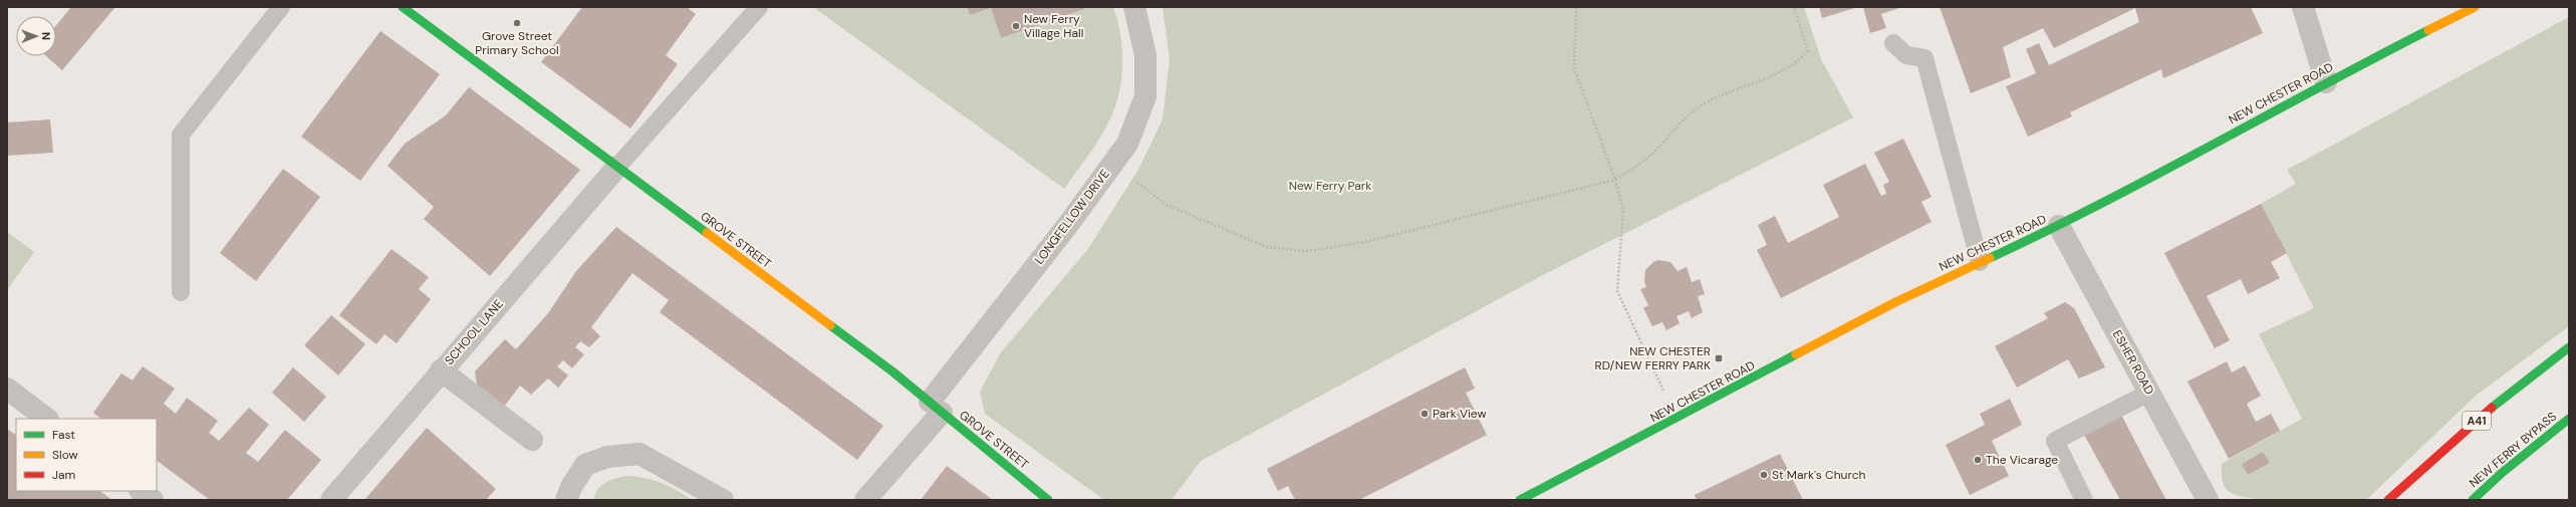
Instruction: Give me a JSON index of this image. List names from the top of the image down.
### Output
{
  "streets": {
    "main road": [
      "NEW CHESTER ROAD",
      "GROVE STREET",
      "A41",
      "NEW FERRY BYPASS"
    ],
    "street": ["LONGFELLOW DRIVE", "SCHOOL LANE", "ESHER ROAD"]
  },
  "crossings": [
    ["NEW CHESTER ROAD", "ESHER ROAD"],
    ["LONGFELLOW DRIVE", "GROVE STREET"],
    ["GROVE STREET", "SCHOOL LANE"]
  ],
  "parks": ["New Ferry Park"],
  "places": {
    "other": [
      "Grove Street Primary School",
      "New Ferry Village Hall",
      "Park View",
      "The Vicarage",
      "St Mark's Church"
    ],
    "transit": ["NEW CHESTER RD/NEW FERRY PARK"]
  },
  "legend": ["Fast", "Slow", "Jam"],
  "north": "right"
}
